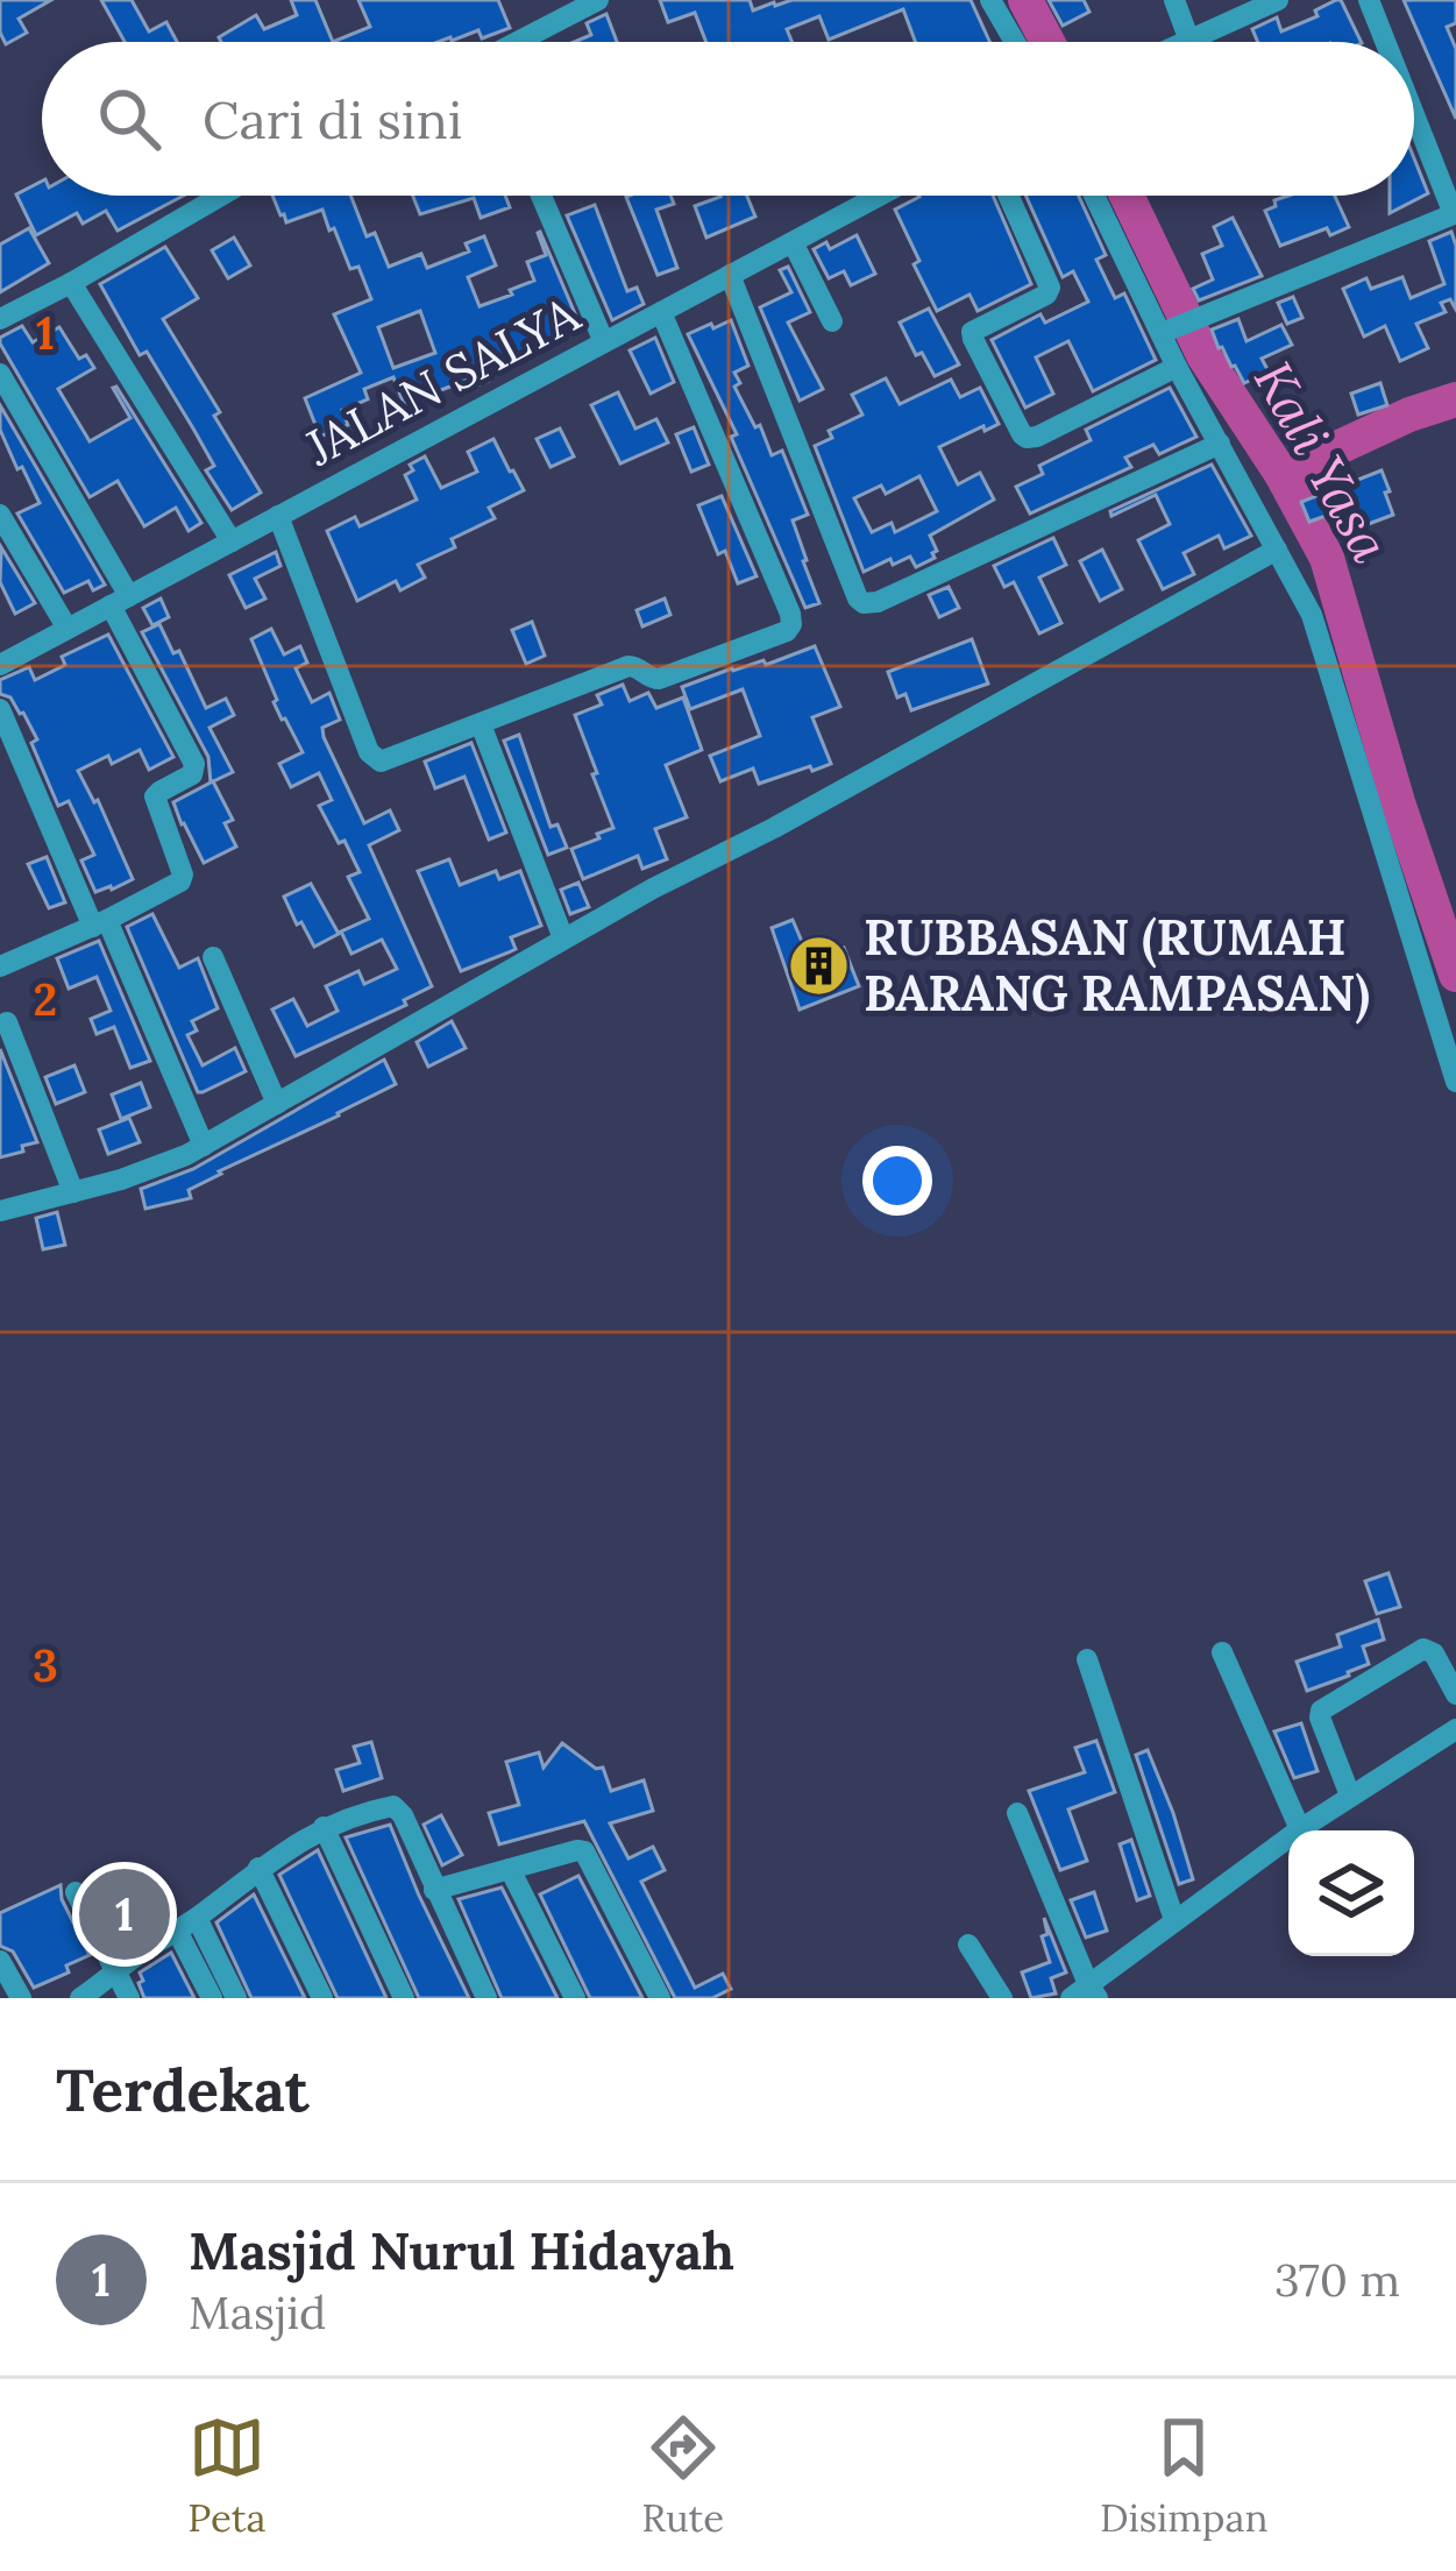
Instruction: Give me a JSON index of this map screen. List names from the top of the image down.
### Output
{
  "streets": {
    "street": ["JALAN SALYA"]
  },
  "water": ["Kali Yasa"],
  "places": {
    "building": ["RUBBASAN (RUMAH BARANG RAMPASAN)"]
  },
  "page": {
    "search": "Cari di sini",
    "pins": "1",
    "heading": "Terdekat",
    "list": [
      {
        "mark": "1",
        "name": "Masjid Nurul Hidayah",
        "note": "Masjid",
        "value": "370 m"
      }
    ],
    "nav": ["Peta", "Rute", "Disimpan"]
  },
  "grid": {
    "rows": ["1", "2", "3"]
  }
}
